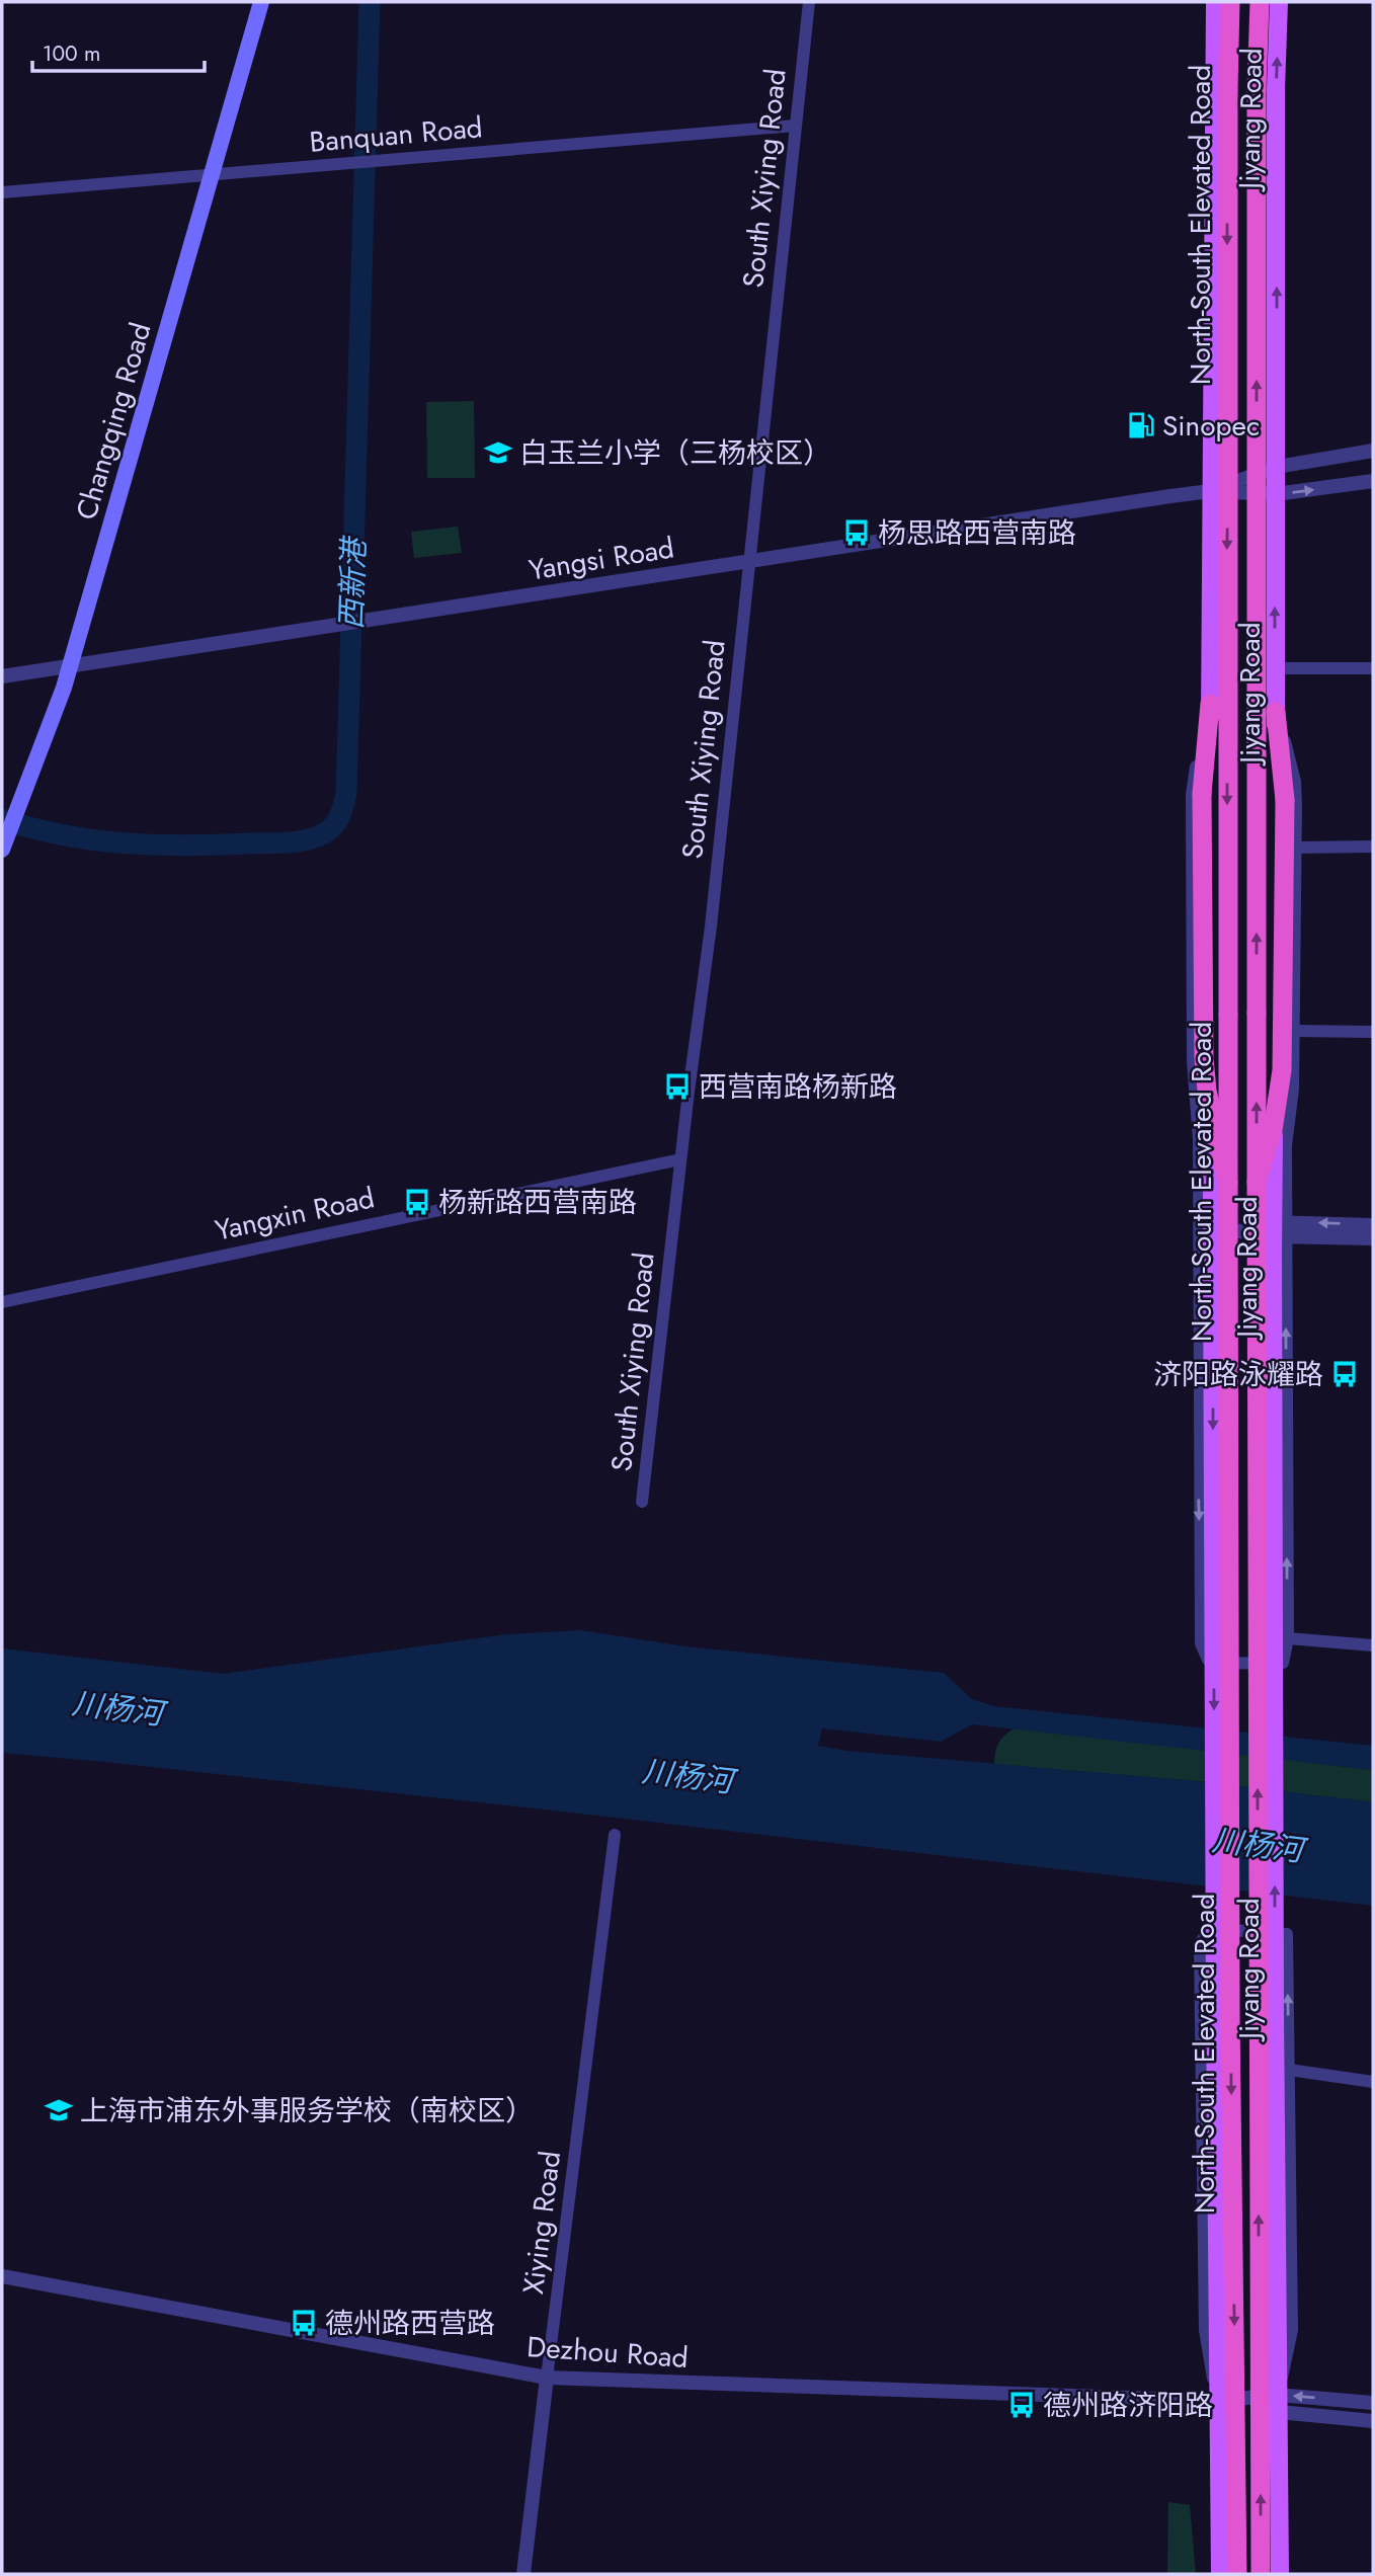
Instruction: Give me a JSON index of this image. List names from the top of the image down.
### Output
{
  "streets": {
    "highway": ["North-South Elevated Road"],
    "main road": ["Jiyang Road", "Changqing Road"],
    "street": [
      "Banquan Road",
      "South Xiying Road",
      "Yangsi Road",
      "Yangxin Road",
      "Xiying Road",
      "Dezhou Road"
    ]
  },
  "crossings": [
    ["Jiyang Road", "North-South Elevated Road"],
    ["Jiyang Road", "Yangsi Road"],
    ["Jiyang Road", "Dezhou Road"],
    ["Banquan Road", "South Xiying Road"],
    ["Banquan Road", "Changqing Road"],
    ["South Xiying Road", "Yangsi Road"],
    ["South Xiying Road", "Yangxin Road"],
    ["Changqing Road", "Yangsi Road"],
    ["Xiying Road", "Dezhou Road"]
  ],
  "water": ["西新港", "川杨河"],
  "places": {
    "fuel station": ["Sinopec"],
    "school or university": ["白玉兰小学（三杨校区）", "上海市浦东外事服务学校（南校区）"],
    "bus stop": [
      "杨思路西营南路",
      "西营南路杨新路",
      "杨新路西营南路",
      "济阳路泳耀路",
      "德州路西营路",
      "德州路济阳路"
    ]
  },
  "scale_bar": "100 m"
}
